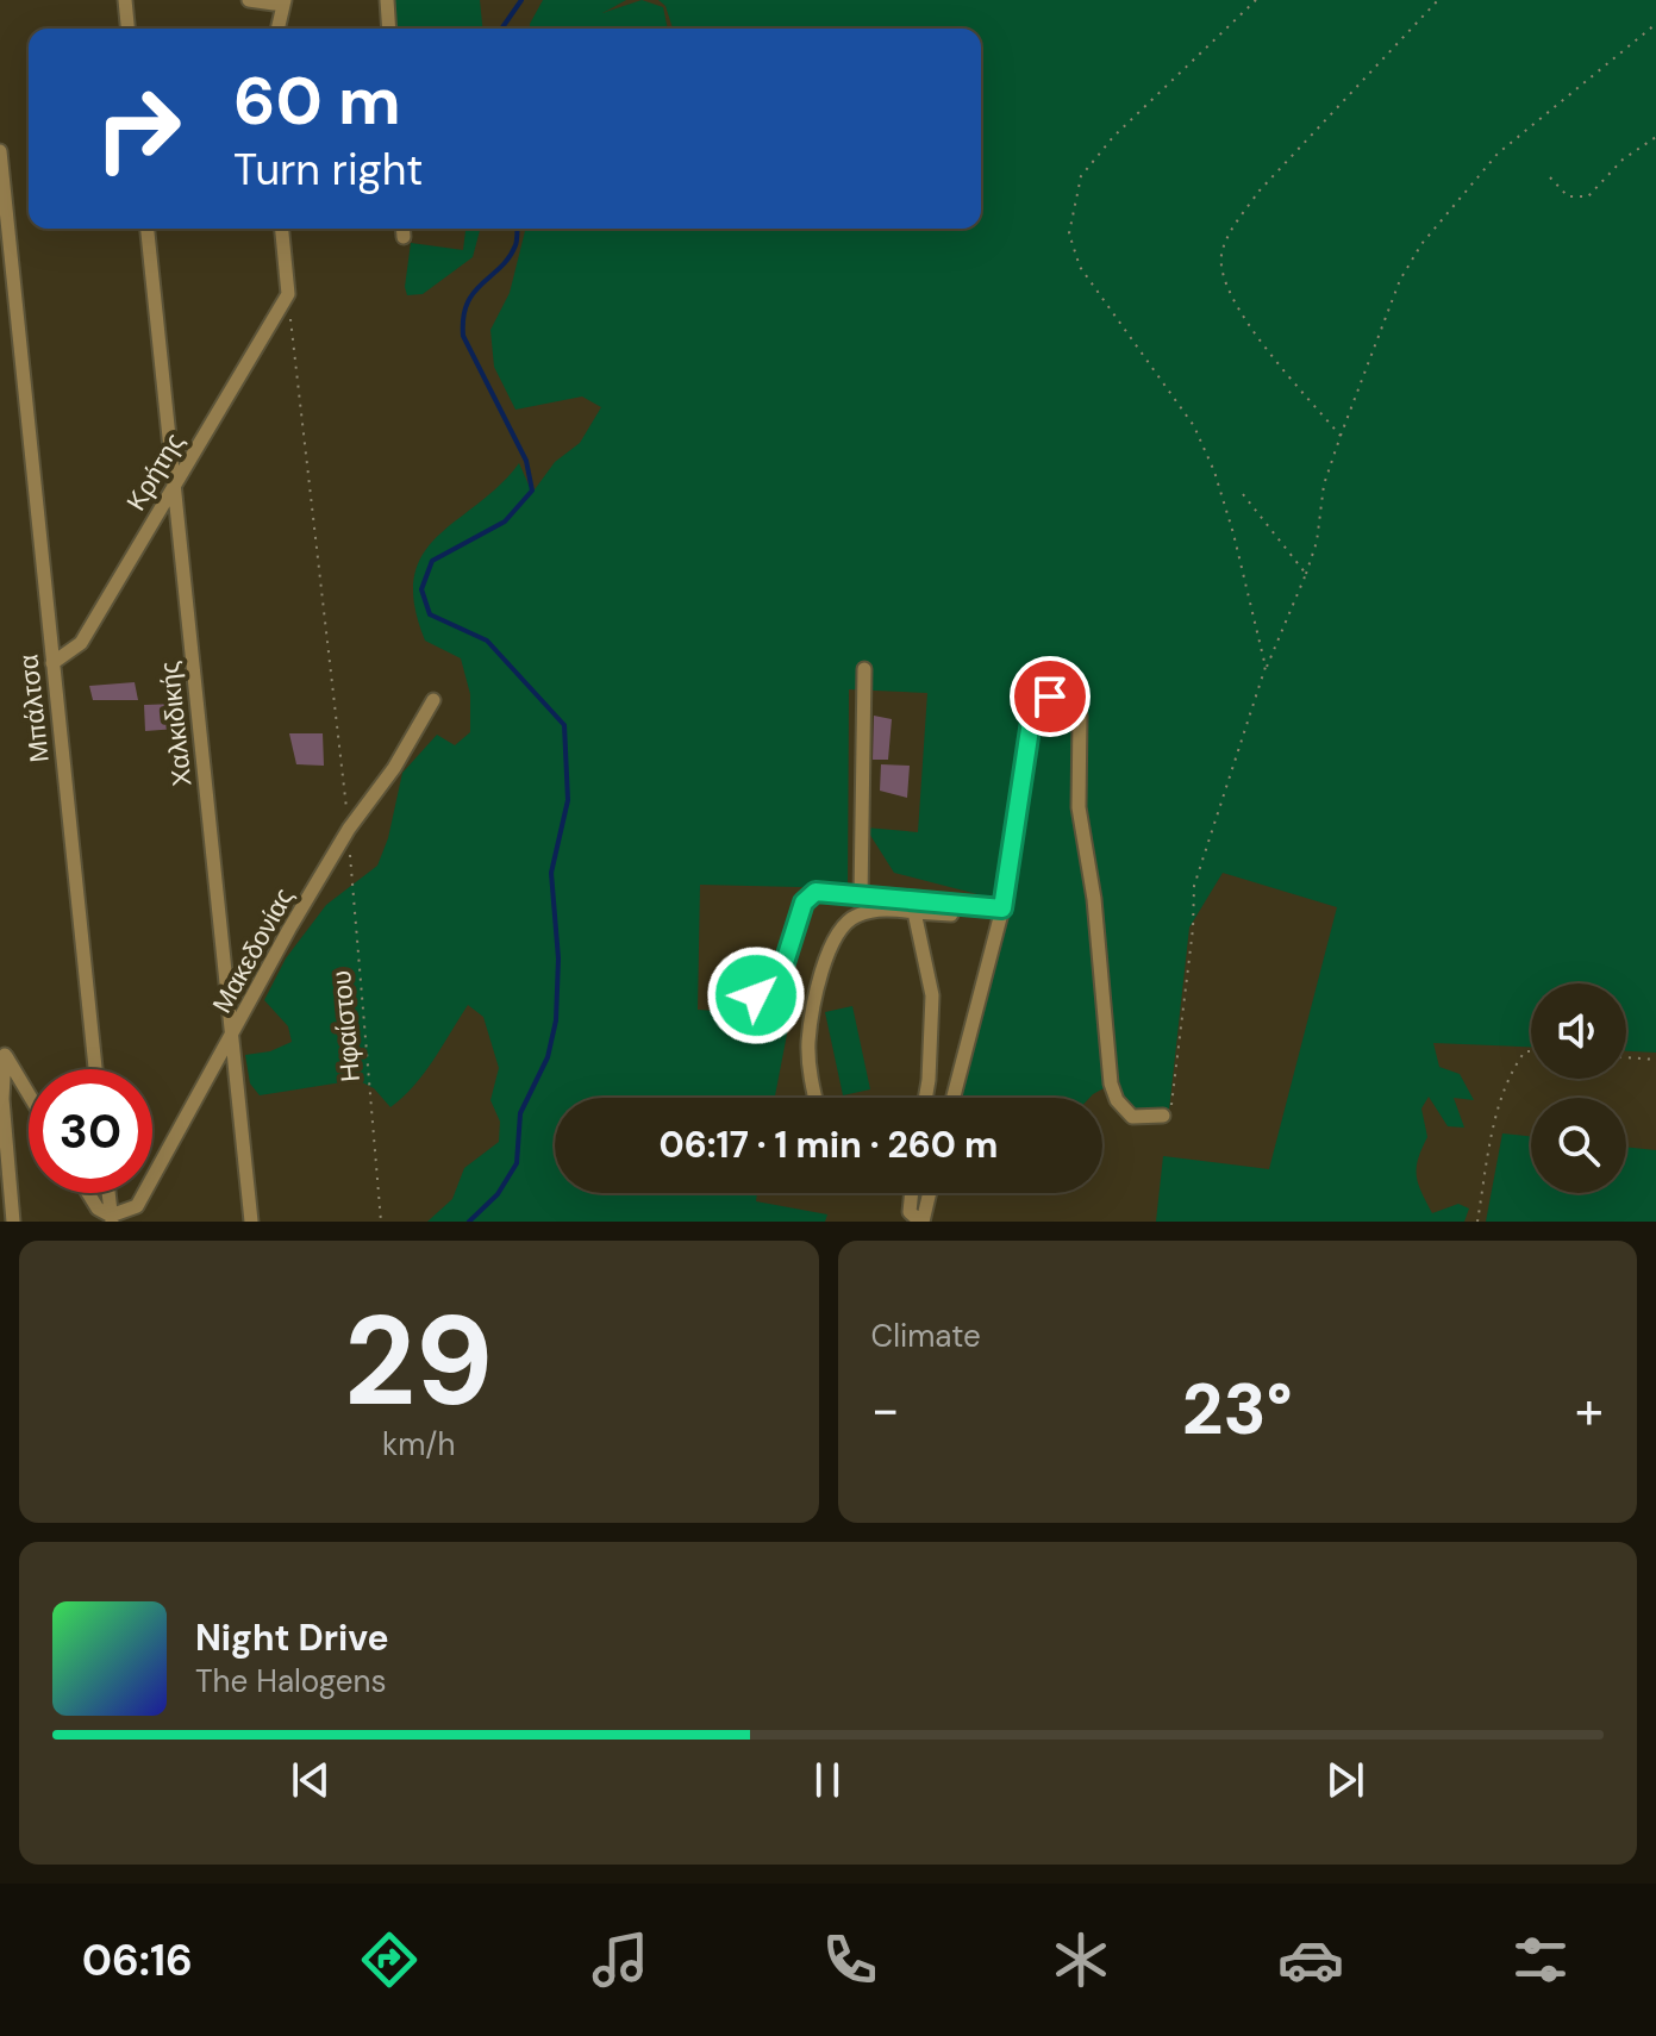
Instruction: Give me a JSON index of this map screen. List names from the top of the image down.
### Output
{
  "streets": {
    "street": [
      "Κρήτης",
      "Μπάλτσα",
      "Χαλκιδικής",
      "Μακεδονίας"
    ],
    "path": ["Ηφαίστου"]
  },
  "crossings": [
    ["Κρήτης", "Μπάλτσα"],
    ["Κρήτης", "Χαλκιδικής"],
    ["Κρήτης", "Ηφαίστου"],
    ["Χαλκιδικής", "Μακεδονίας"],
    ["Μακεδονίας", "Ηφαίστου"]
  ],
  "page": {
    "turn": ["60 m", "Turn right"],
    "limit": "30",
    "trip": "06:17 · 1 min · 260 m",
    "tile": [
      ["29", "km/h"],
      "Climate"
    ],
    "heat": ["−", "23°", "+"],
    "song": ["Night Drive", "The Halogens"],
    "tabs": "06:16"
  }
}
